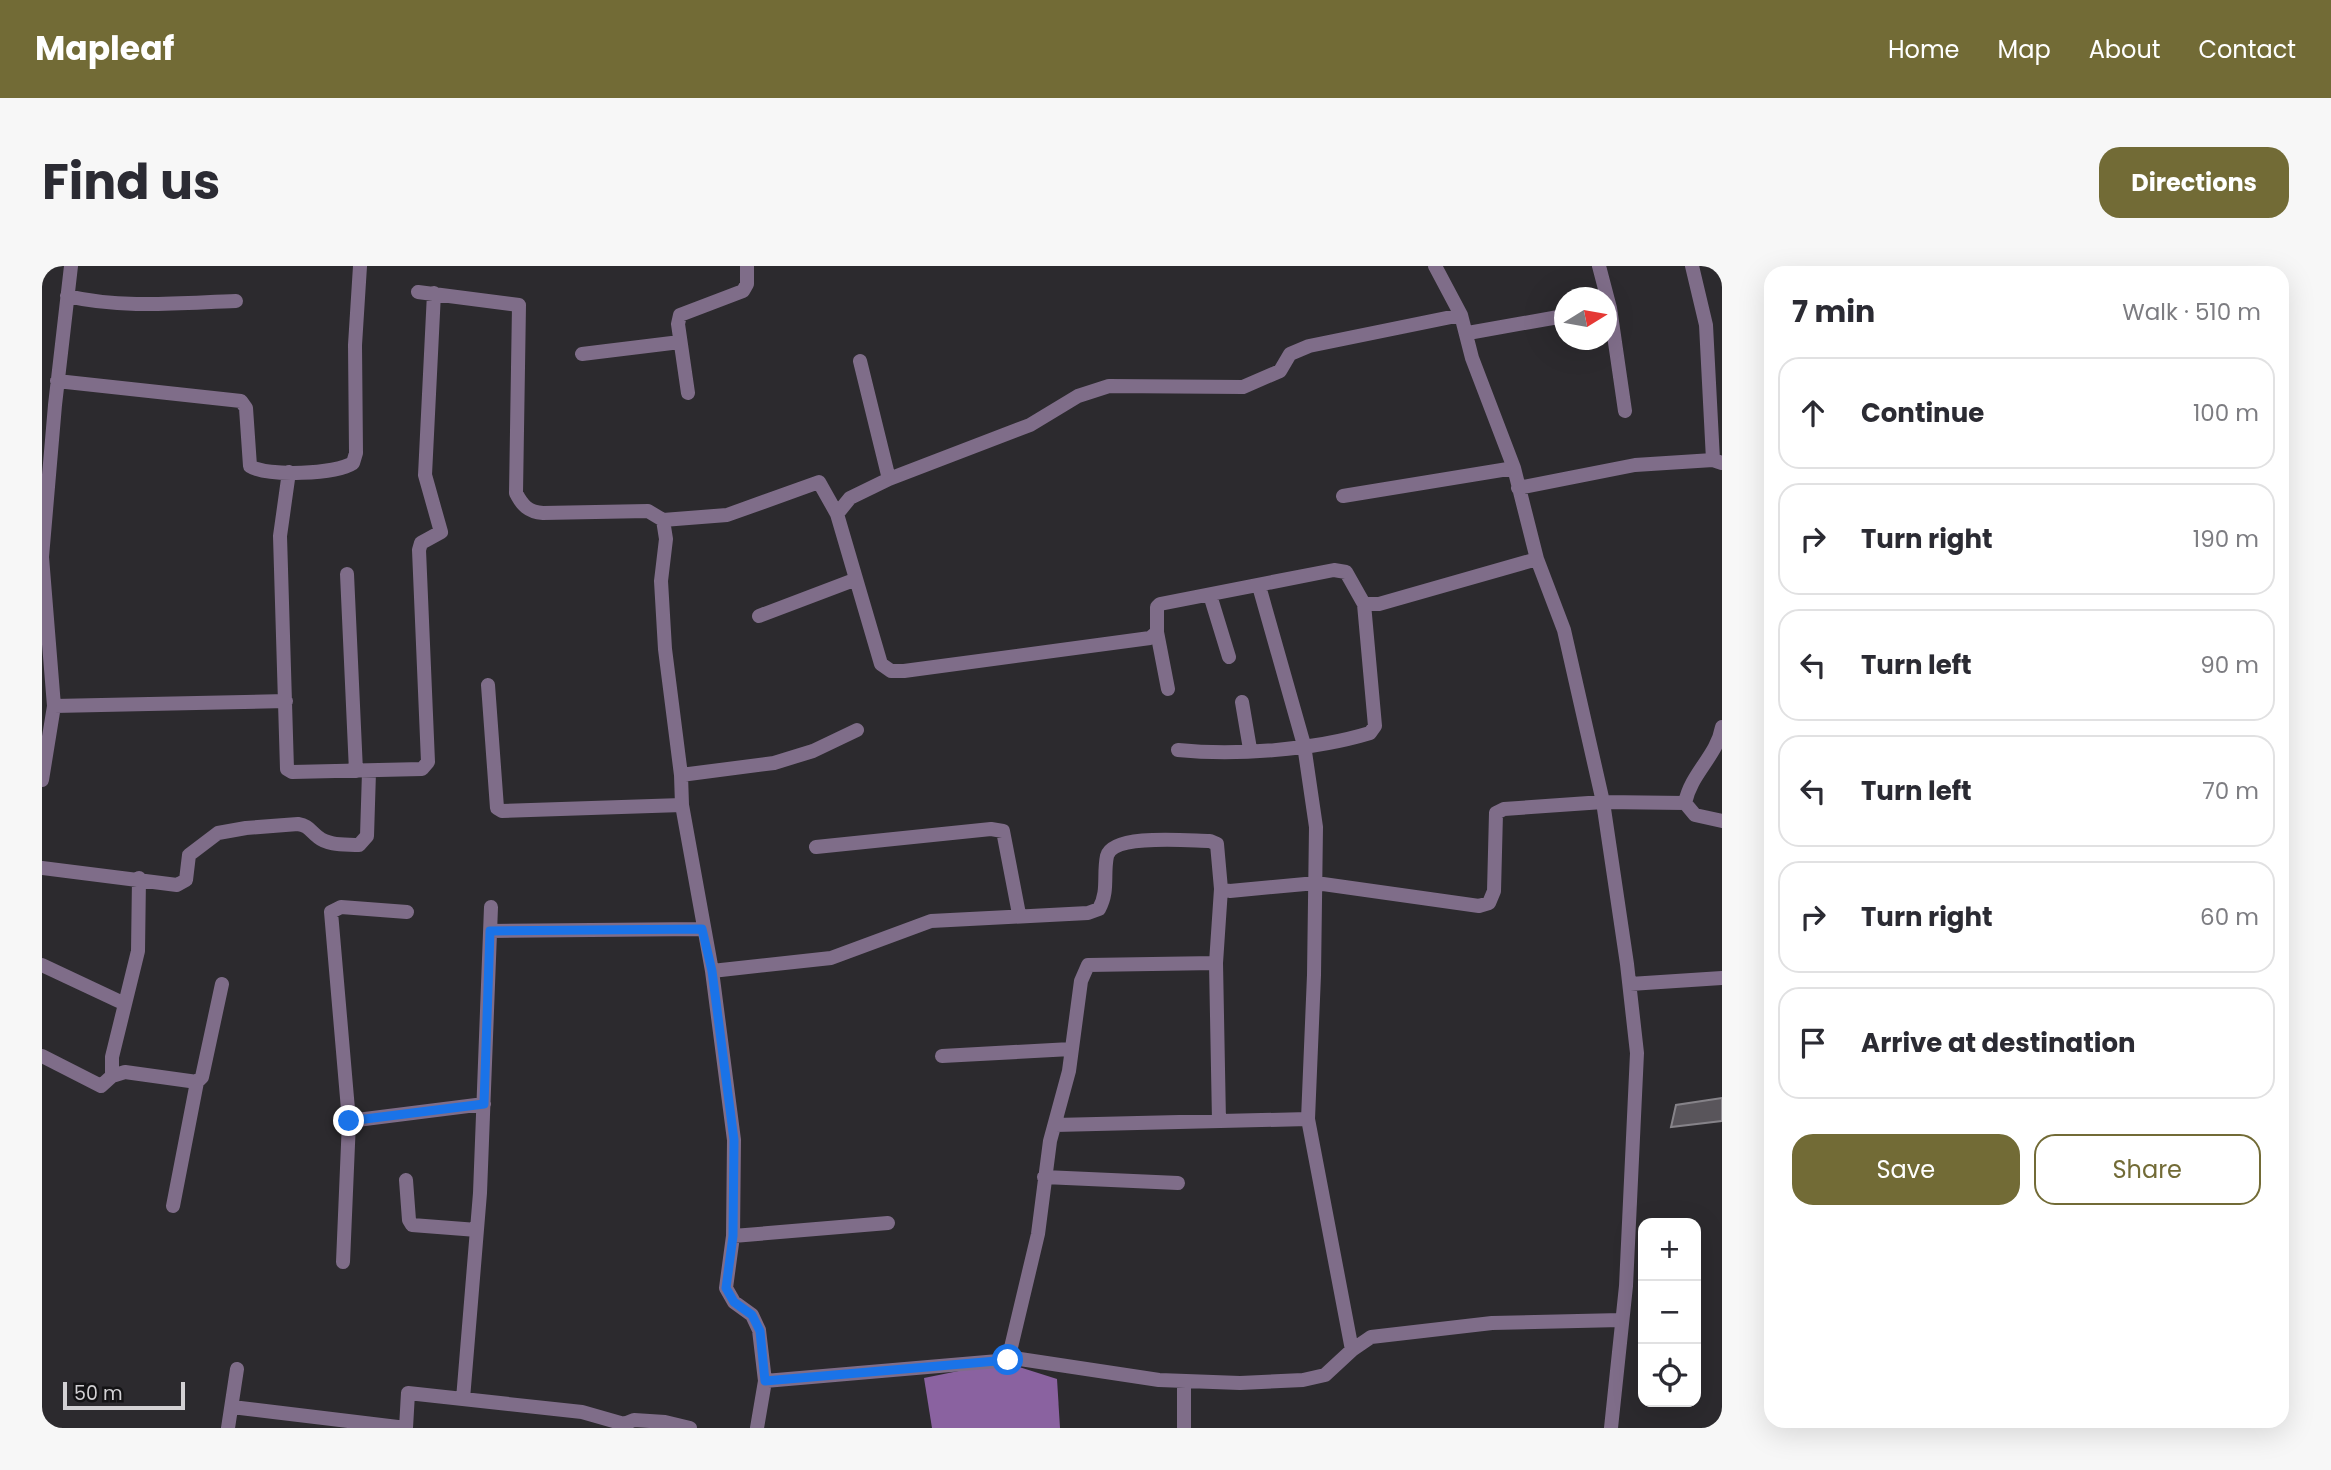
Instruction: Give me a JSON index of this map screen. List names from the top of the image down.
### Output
{
  "scale_bar": "50 m",
  "north": "right",
  "page": {
    "header": "Mapleaf",
    "nav": [
      "Home",
      "Map",
      "About",
      "Contact"
    ],
    "title": "Find us",
    "buttons": [
      "Directions",
      ["Save", "Share"]
    ],
    "heading": ["7 min", "Walk · 510 m"],
    "list": [
      ["Continue", "100 m"],
      ["Turn right", "190 m"],
      ["Turn left", "90 m"],
      ["Turn left", "70 m"],
      ["Turn right", "60 m"],
      "Arrive at destination"
    ],
    "map_buttons": ["+", "−"],
    "scale": "50 m"
  }
}
